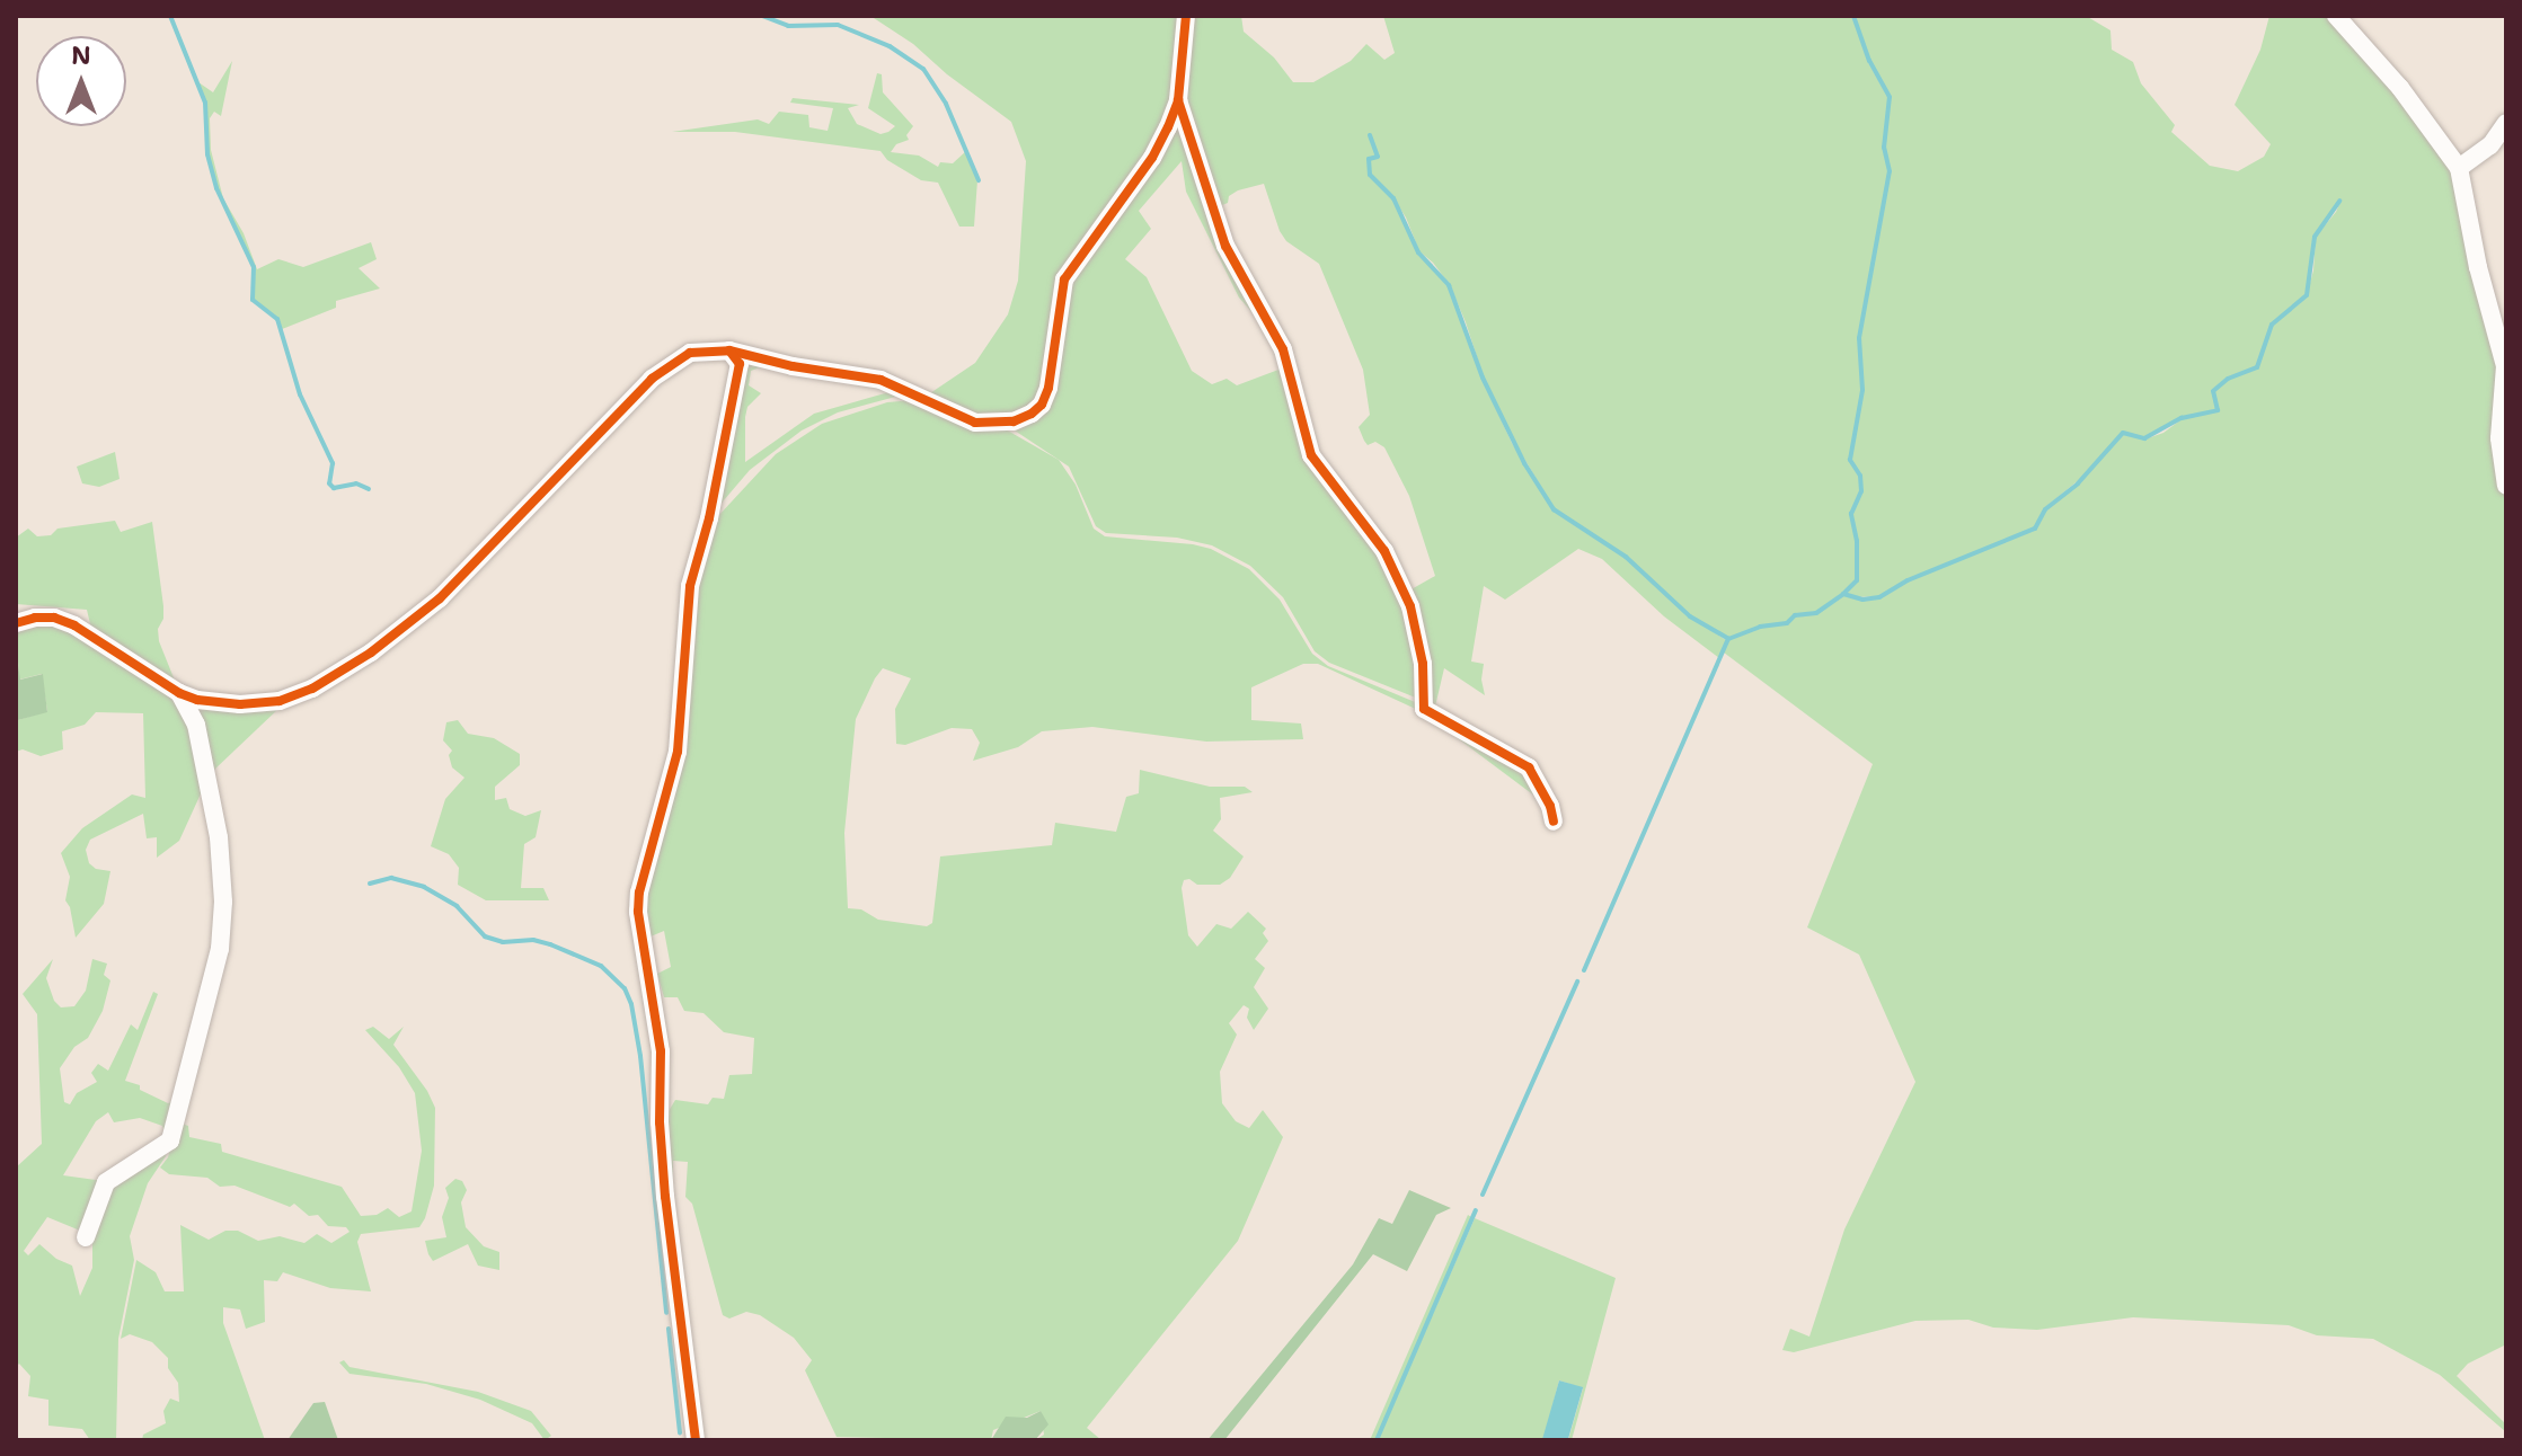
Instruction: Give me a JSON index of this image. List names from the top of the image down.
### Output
{
  "north": "top"
}
